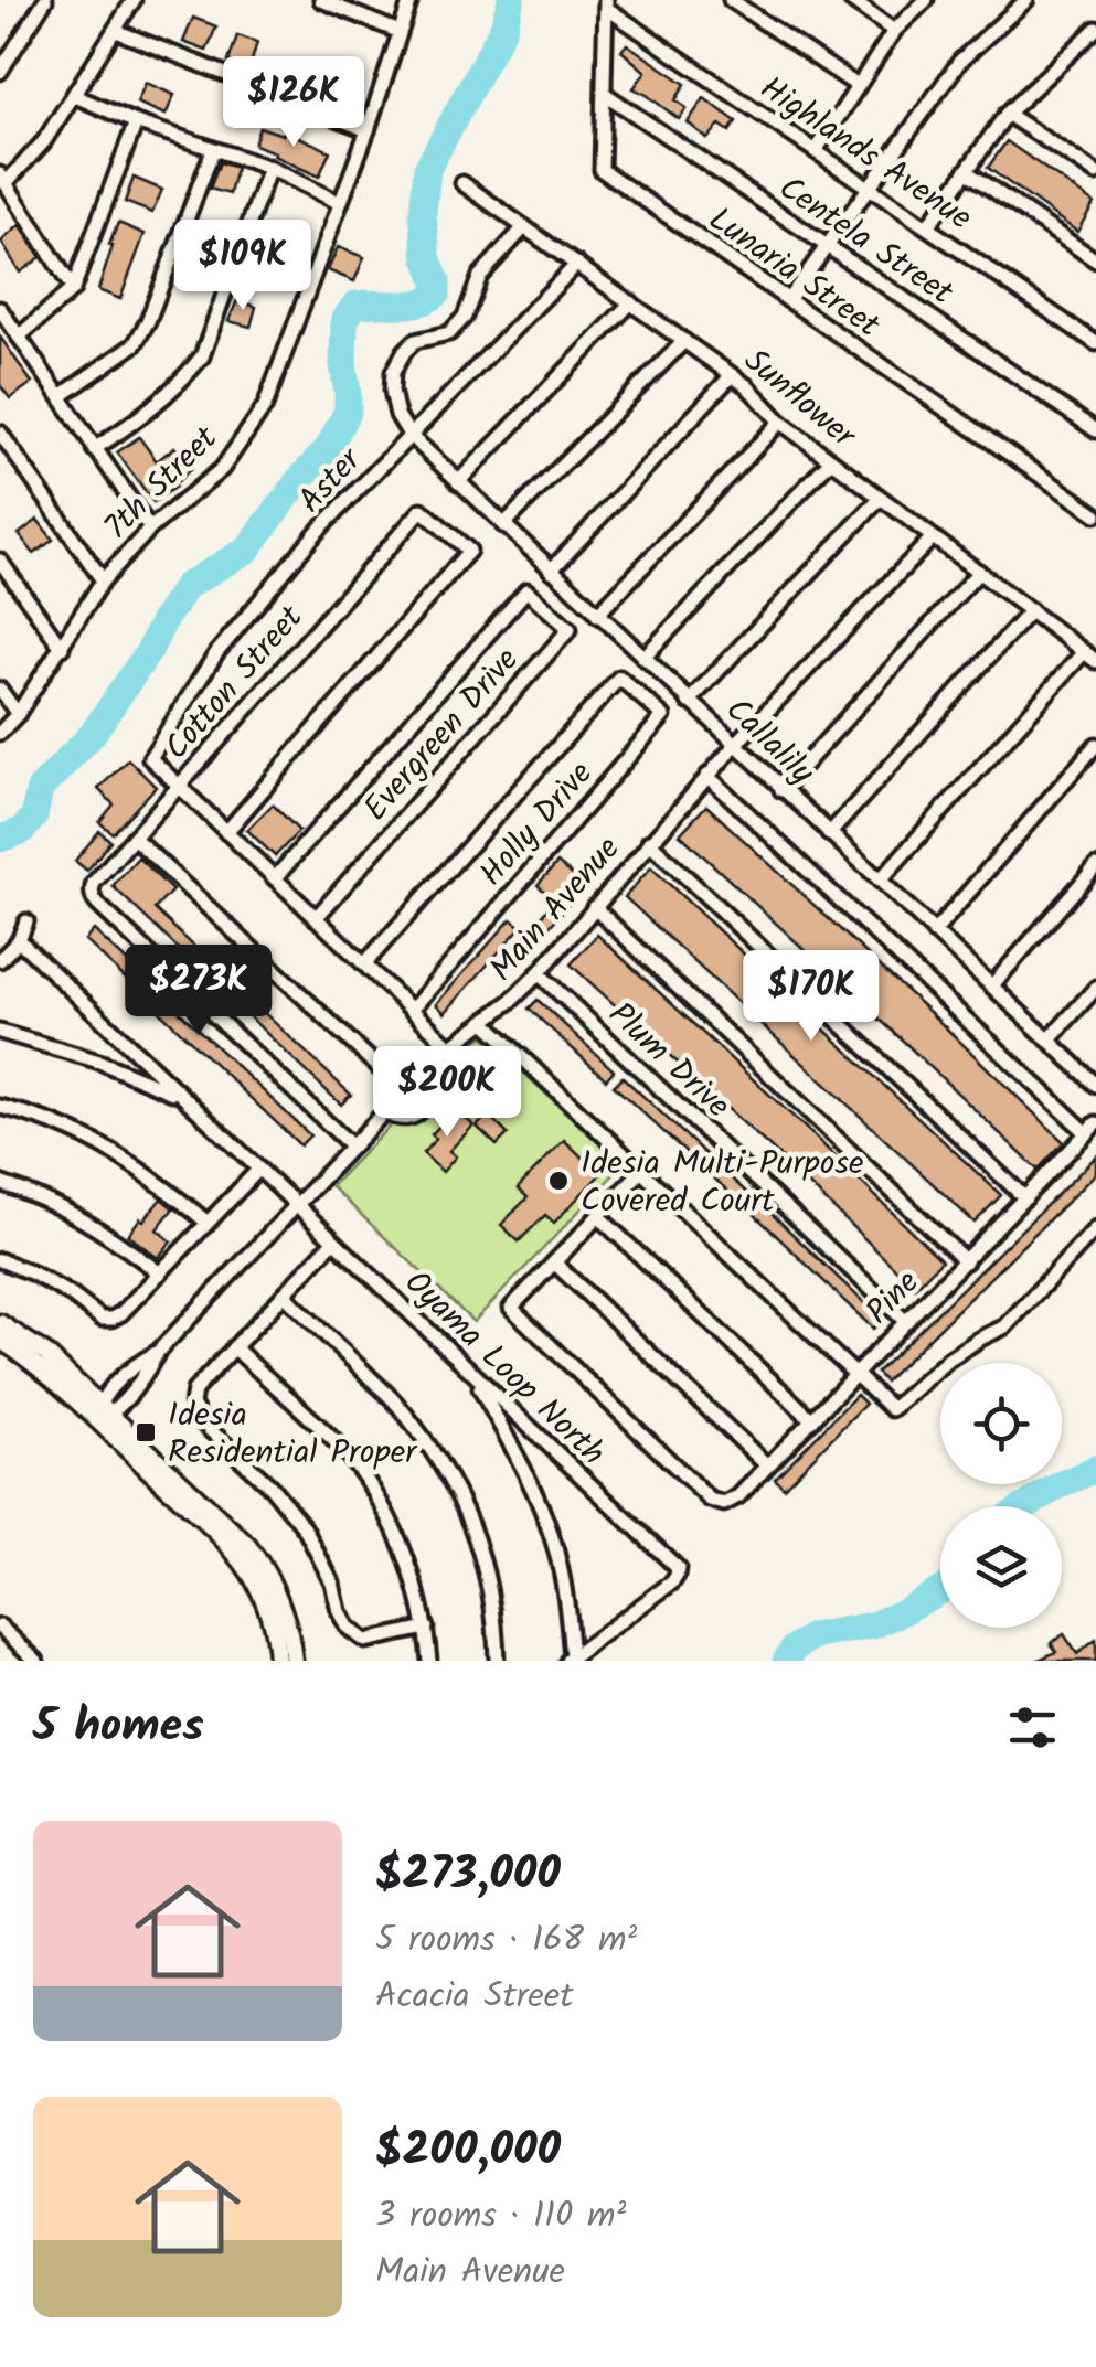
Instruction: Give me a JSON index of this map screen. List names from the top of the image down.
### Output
{
  "streets": {
    "street": [
      "Highlands Avenue",
      "Centela Street",
      "Lunaria Street",
      "Sunflower",
      "Aster",
      "7th Street",
      "Cotton Street",
      "Evergreen Drive",
      "Callalily",
      "Holly Drive",
      "Main Avenue",
      "Plum Drive",
      "Pine",
      "Oyama Loop North"
    ]
  },
  "crossings": [
    ["Highlands Avenue", "Lunaria Street"],
    ["Centela Street", "Lunaria Street"],
    ["Sunflower", "Aster"],
    ["Sunflower", "Main Avenue"],
    ["Aster", "Cotton Street"],
    ["Aster", "Callalily"],
    ["Cotton Street", "Main Avenue"],
    ["Callalily", "Main Avenue"],
    ["Main Avenue", "Plum Drive"],
    ["Main Avenue", "Oyama Loop North"],
    ["Plum Drive", "Pine"]
  ],
  "places": {
    "other": ["Idesia Multi-Purpose Covered Court"],
    "transit": ["Idesia Residential Proper"]
  },
  "page": {
    "price": [
      "$126K",
      "$109K",
      "$273K",
      "$170K",
      "$200K"
    ],
    "heading": "5 homes",
    "list": [
      {
        "name": "$273,000",
        "note": "5 rooms · 168 m² · Acacia Street"
      },
      {
        "name": "$200,000",
        "note": "3 rooms · 110 m² · Main Avenue"
      }
    ]
  }
}
